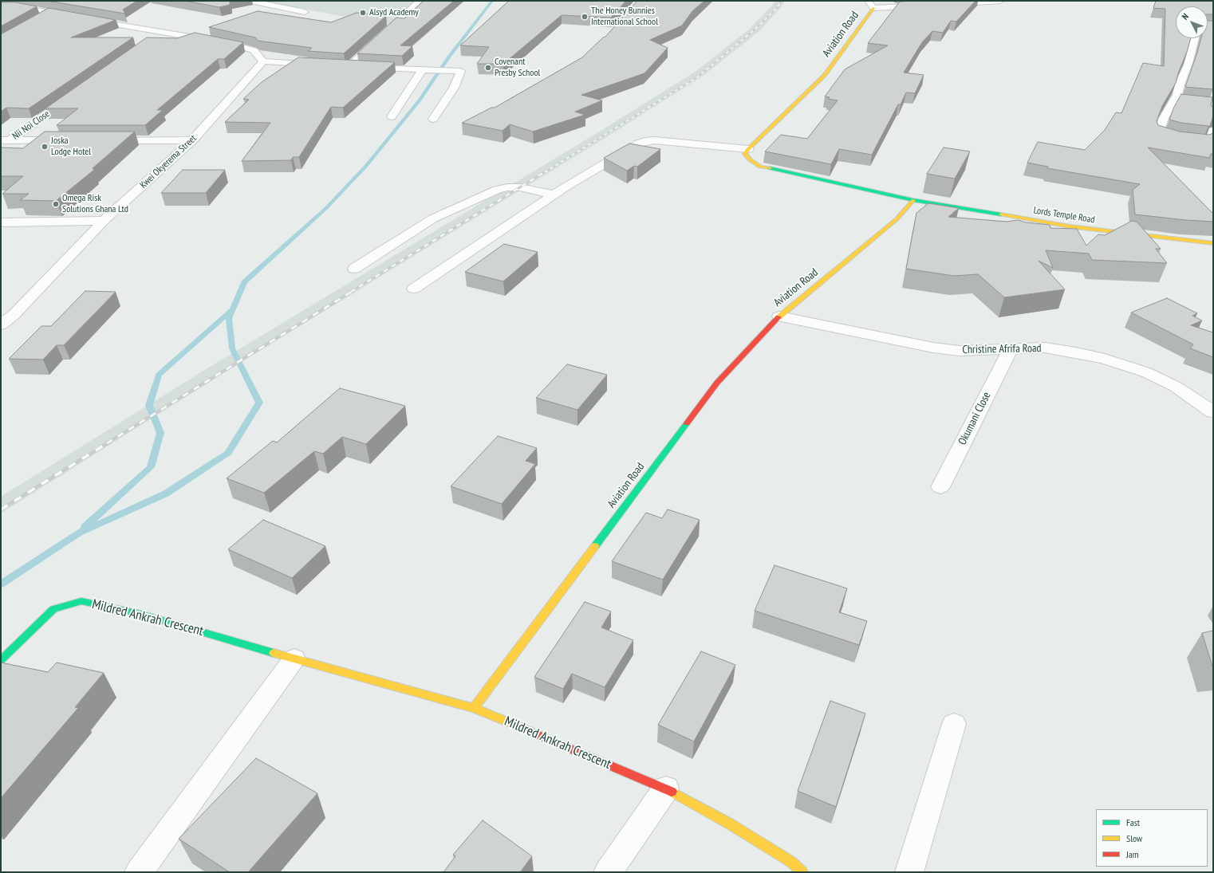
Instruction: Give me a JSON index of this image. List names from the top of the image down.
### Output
{
  "streets": {
    "street": [
      "Aviation Road",
      "Nii Noi Close",
      "Kwei Okyerema Street",
      "Lords Temple Road",
      "Christine Afrifa Road",
      "Okumani Close",
      "Mildred Ankrah Crescent"
    ]
  },
  "crossings": [
    ["Aviation Road", "Lords Temple Road"],
    ["Aviation Road", "Christine Afrifa Road"],
    ["Aviation Road", "Mildred Ankrah Crescent"],
    ["Christine Afrifa Road", "Okumani Close"]
  ],
  "places": [
    "Alsyd Academy",
    "The Honey Bunnies International School",
    "Covenant Presby School",
    "Joska Lodge Hotel",
    "Omega Risk Solutions Ghana Ltd"
  ],
  "legend": ["Fast", "Slow", "Jam"],
  "north": "top left"
}
